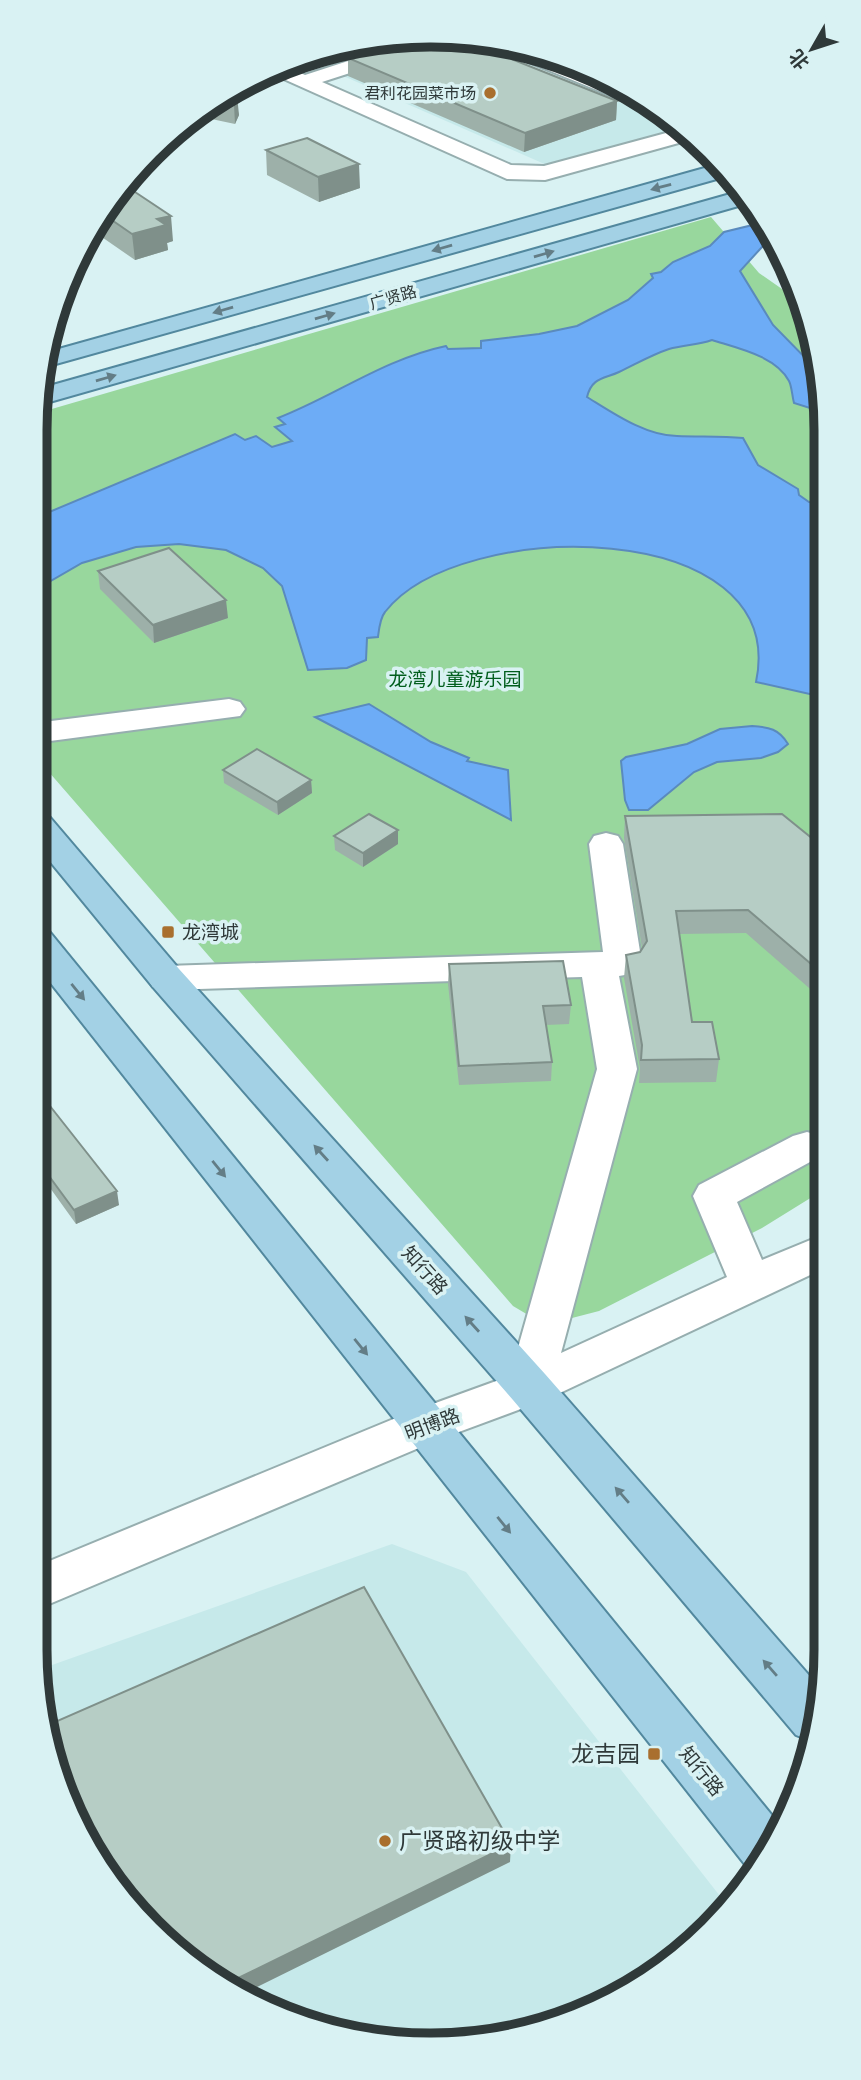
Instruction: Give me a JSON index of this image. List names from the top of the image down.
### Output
{
  "streets": {
    "main road": ["广贤路", "知行路"],
    "street": ["明博路"]
  },
  "crossings": [
    ["知行路", "明博路"]
  ],
  "parks": ["龙湾儿童游乐园"],
  "places": {
    "other": ["君利花园菜市场", "广贤路初级中学"],
    "transit": ["龙湾城", "龙吉园"]
  },
  "north": "bottom left"
}
